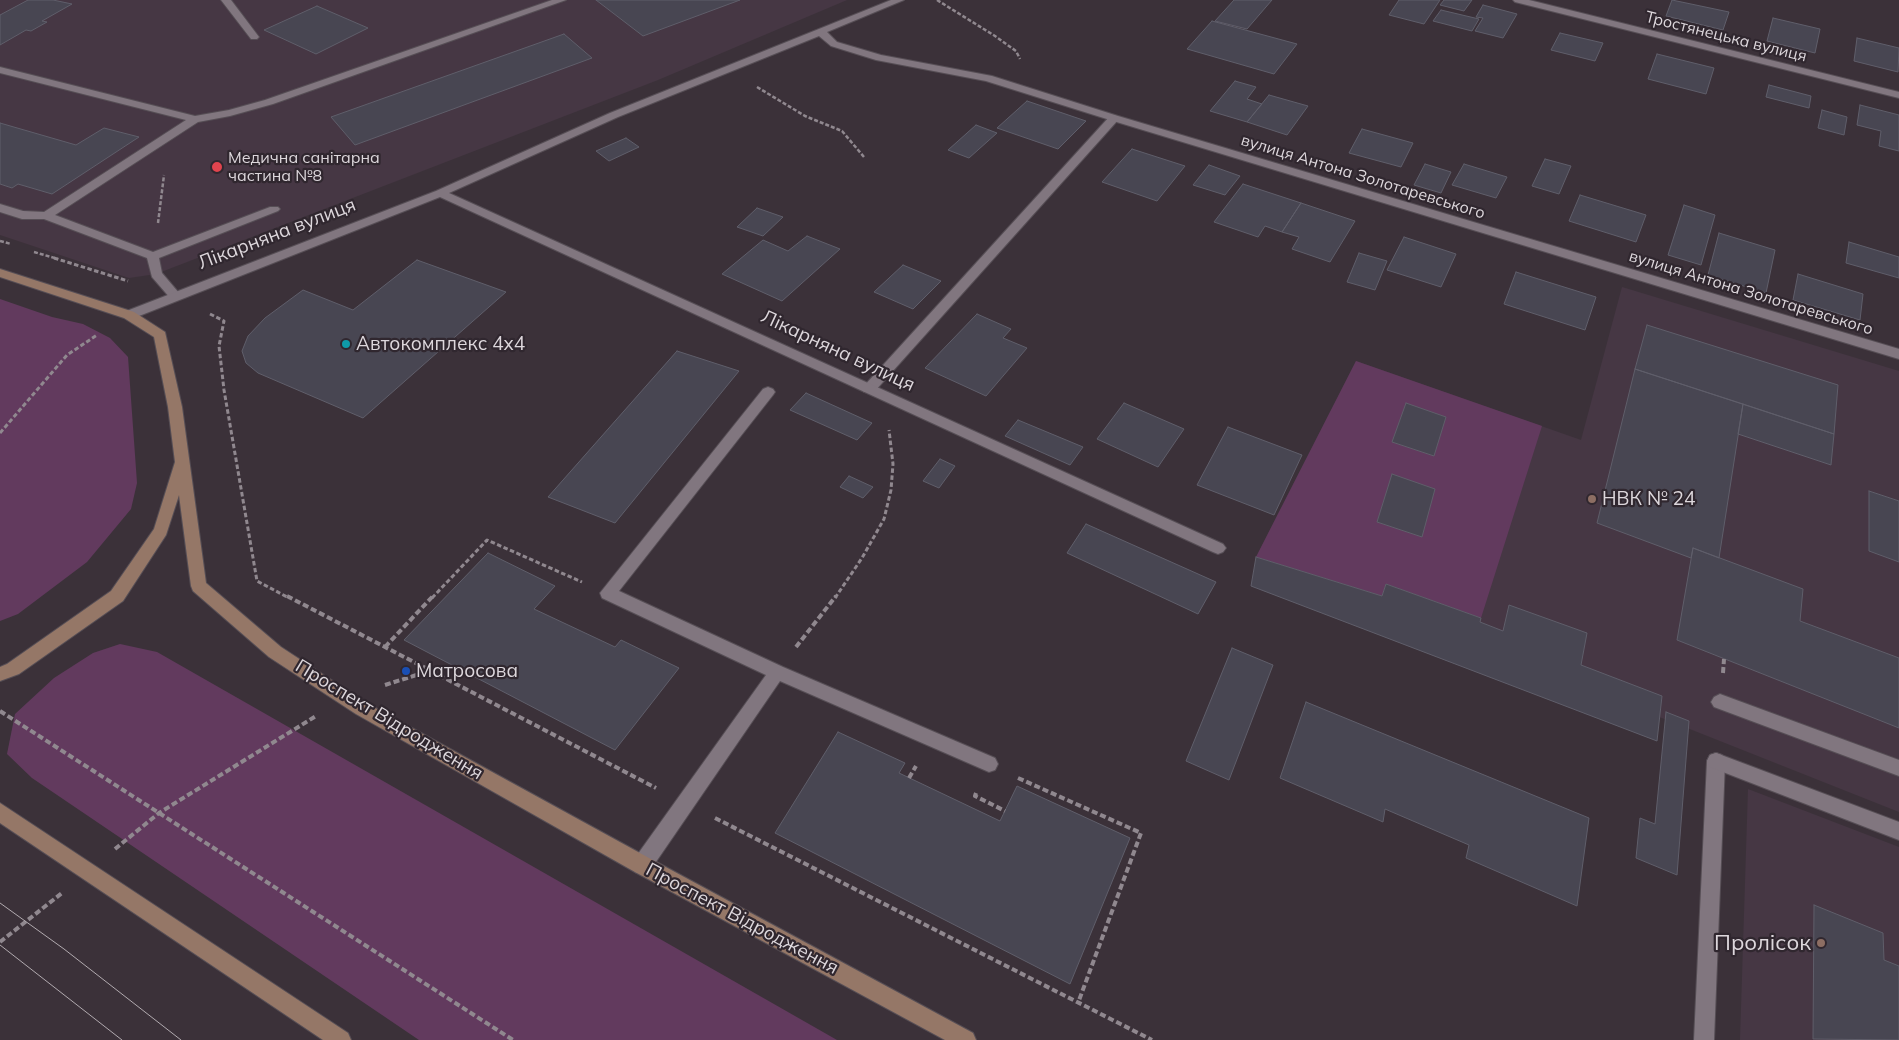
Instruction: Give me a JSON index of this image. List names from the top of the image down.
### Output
{
  "streets": {
    "main road": ["Проспект Відродження"],
    "street": ["Тростянецька вулиця", "вулиця Антона Золотаревського", "Лікарняна вулиця"]
  },
  "crossings": [
    ["вулиця Антона Золотаревського", "Лікарняна вулиця"],
    ["Лікарняна вулиця", "Проспект Відродження"]
  ],
  "places": [
    "Медична санітарна частина №8",
    "Автокомплекс 4x4",
    "НВК № 24",
    "Матросова",
    "Пролісок"
  ]
}
